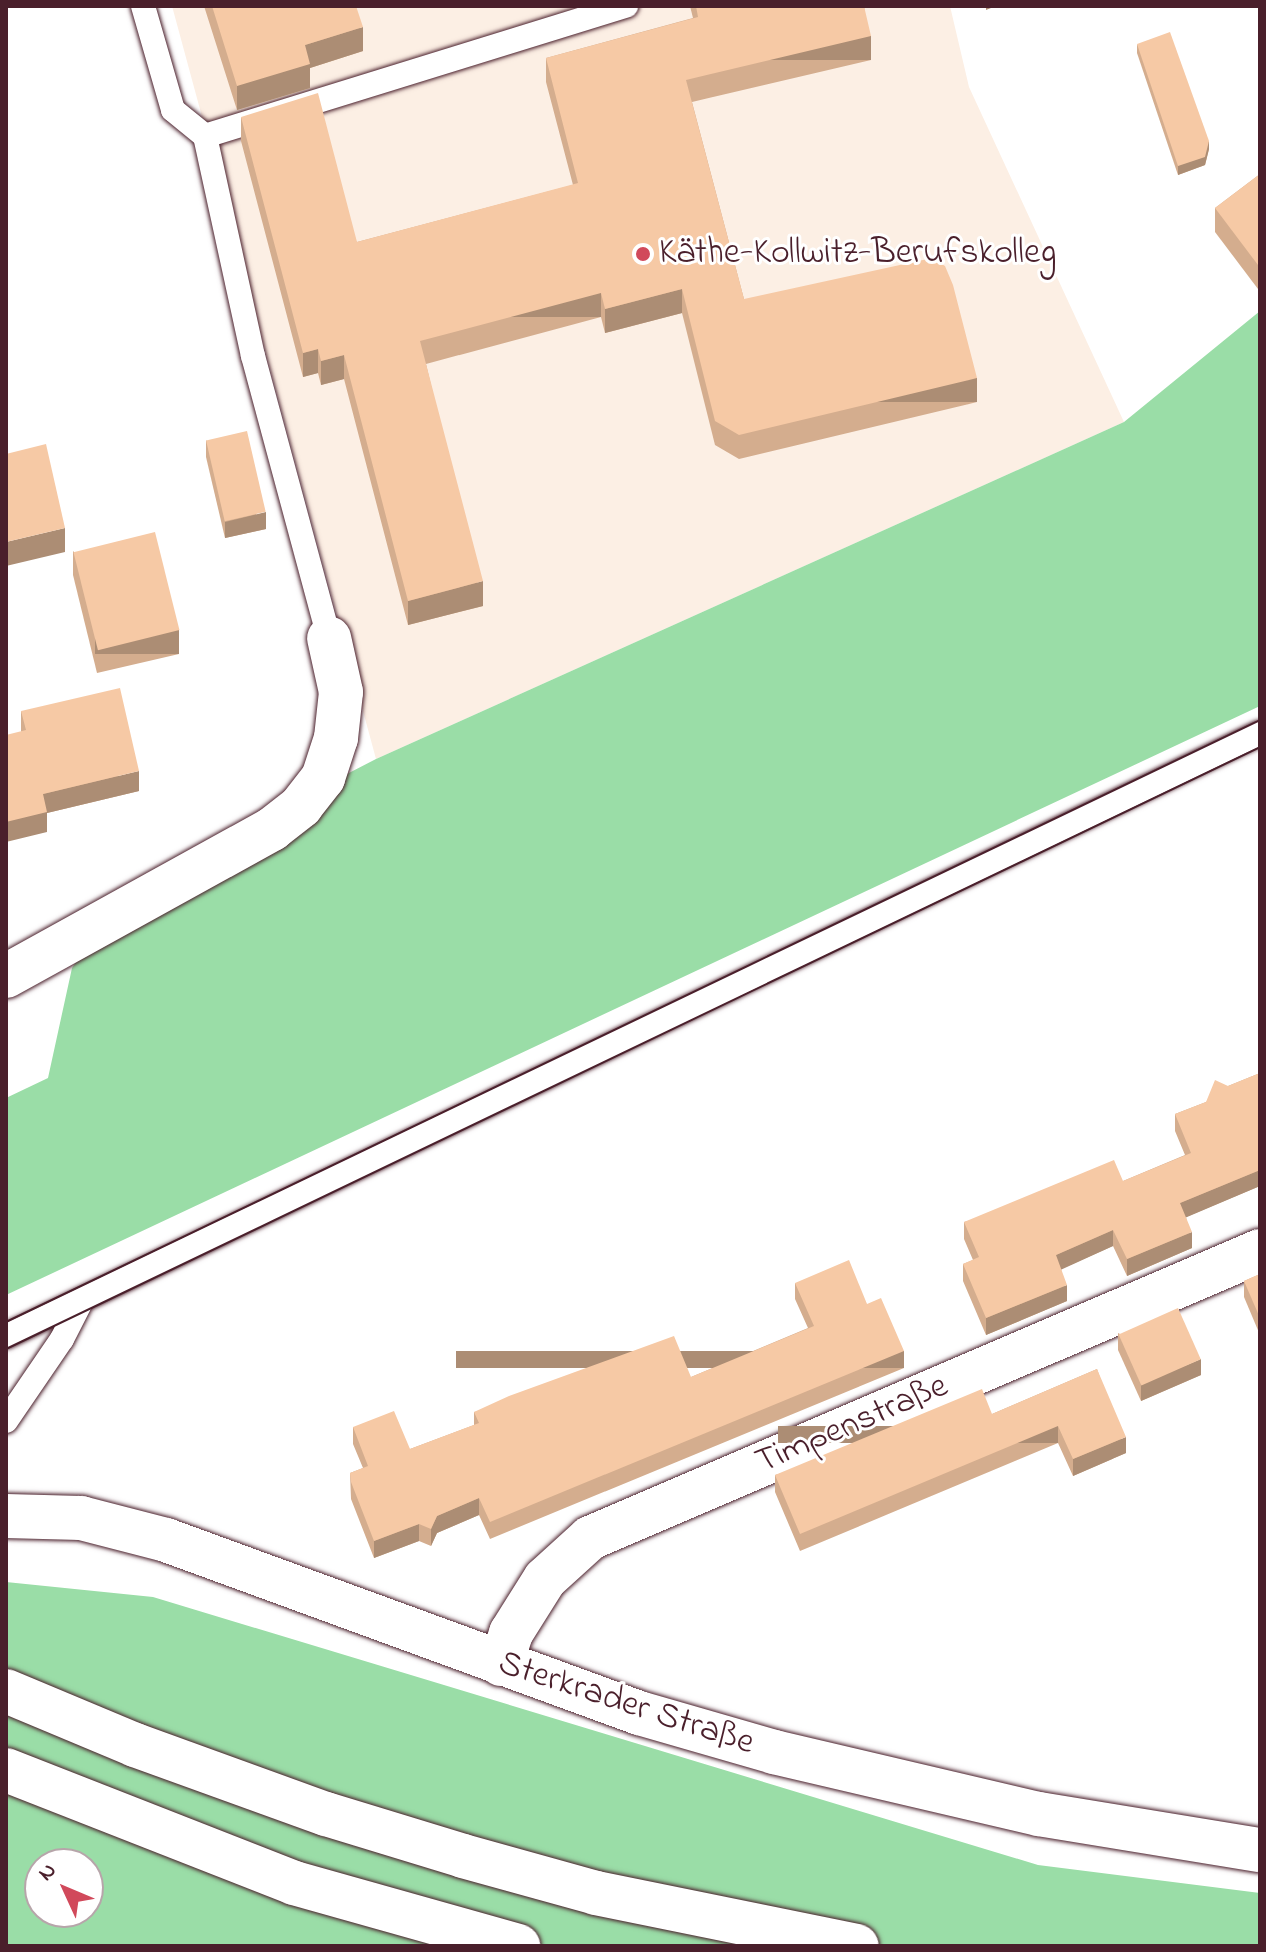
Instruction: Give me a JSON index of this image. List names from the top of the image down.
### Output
{
  "streets": {
    "main road": ["Timpenstraße", "Sterkrader Straße"]
  },
  "crossings": [
    ["Timpenstraße", "Sterkrader Straße"]
  ],
  "places": ["Käthe-Kollwitz-Berufskolleg"],
  "north": "top left"
}
